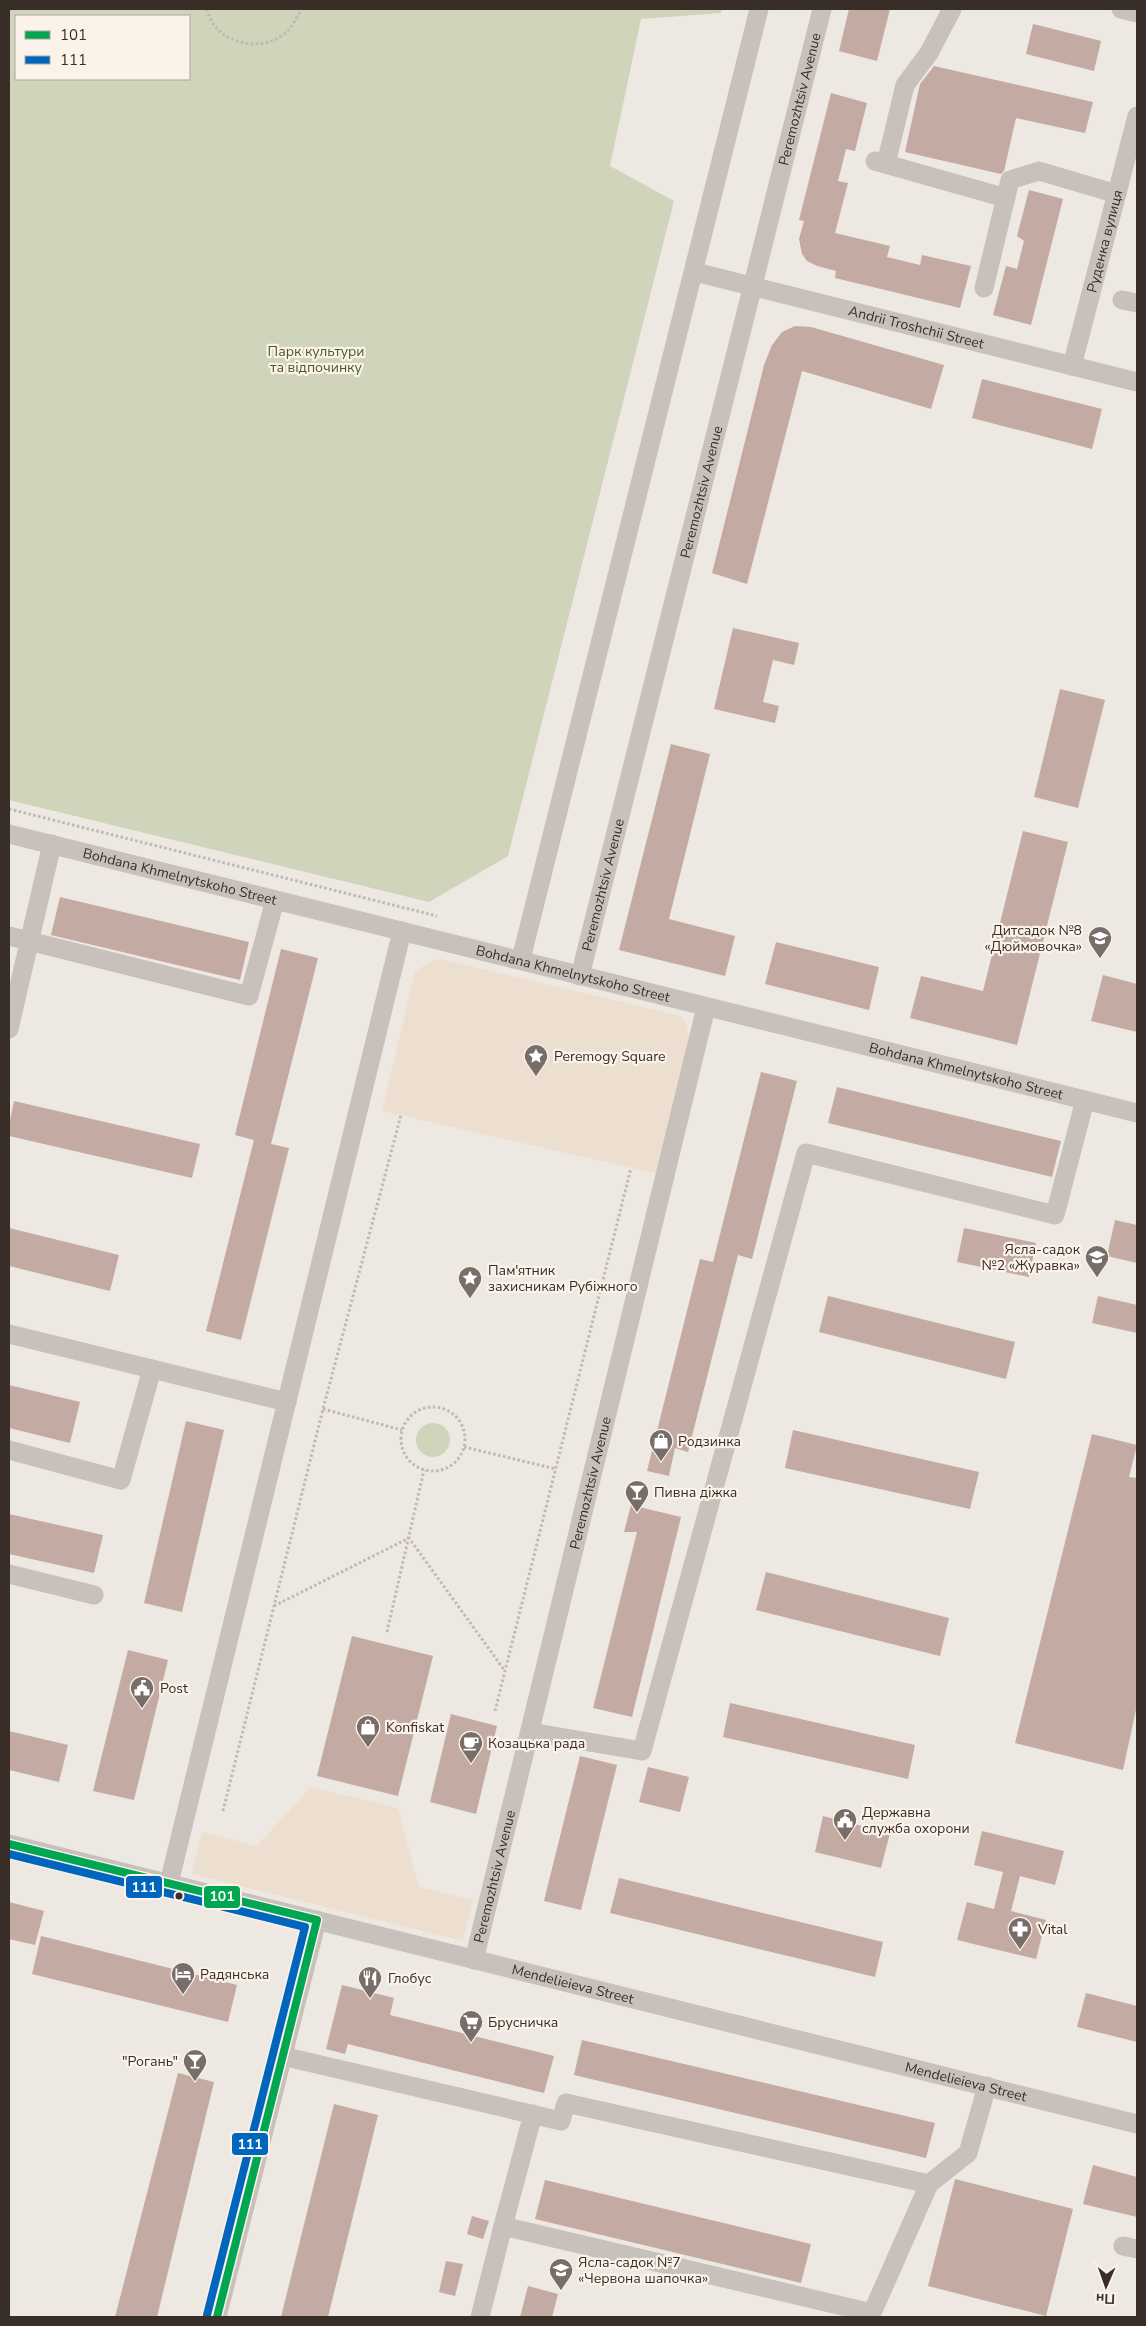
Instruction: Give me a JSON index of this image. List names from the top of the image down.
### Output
{
  "streets": {
    "street": [
      "Peremozhtsiv Avenue",
      "Руденка вулиця",
      "Andrii Troshchii Street",
      "Bohdana Khmelnytskoho Street",
      "Mendelieieva Street"
    ]
  },
  "crossings": [
    ["Peremozhtsiv Avenue", "Andrii Troshchii Street"],
    ["Peremozhtsiv Avenue", "Bohdana Khmelnytskoho Street"],
    ["Peremozhtsiv Avenue", "Mendelieieva Street"],
    ["Руденка вулиця", "Andrii Troshchii Street"]
  ],
  "parks": ["Парк культури та відпочинку"],
  "places": {
    "school or university": ["Дитсадок №8 «Дюймовочка»", "Ясла-садок №2 «Журавка»", "Ясла-садок №7 «Червона шапочка»"],
    "place": ["Peremogy Square", "Пам'ятник захисникам Рубіжного"],
    "shop": ["Родзинка", "Konfiskat"],
    "bar": ["Пивна діжка", "\"Рогань\""],
    "public building": ["Post", "Державна служба охорони"],
    "cafe": ["Козацька рада"],
    "pharmacy": ["Vital"],
    "hotel": ["Радянська"],
    "restaurant": ["Глобус"],
    "supermarket": ["Брусничка"]
  },
  "lines": ["transit line 101", "transit line 111"],
  "legend": ["101", "111"],
  "north": "bottom"
}
